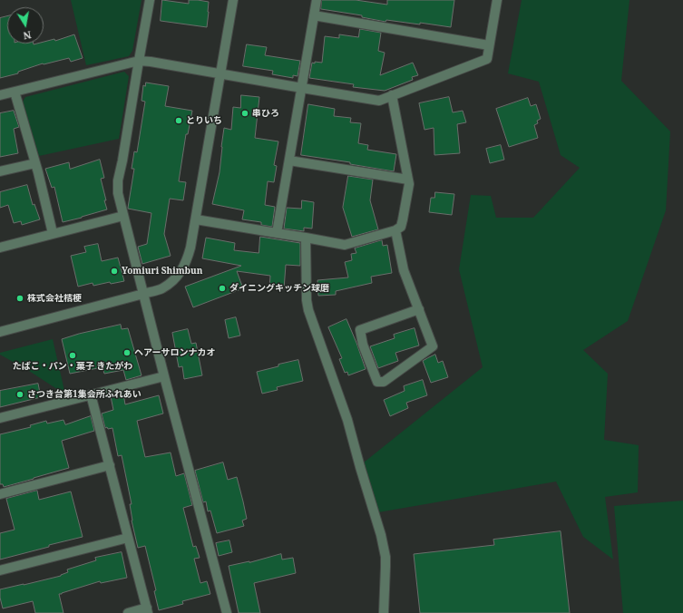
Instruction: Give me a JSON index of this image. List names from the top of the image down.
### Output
{
  "places": [
    "串ひろ",
    "とりいち",
    "Yomiuri Shimbun",
    "ダイニングキッチン球磨",
    "株式会社桔梗",
    "ヘアーサロンナカオ",
    "たばこ・パン・菓子 きたがわ",
    "さつき台第1集会所ふれあい"
  ],
  "north": "bottom"
}
